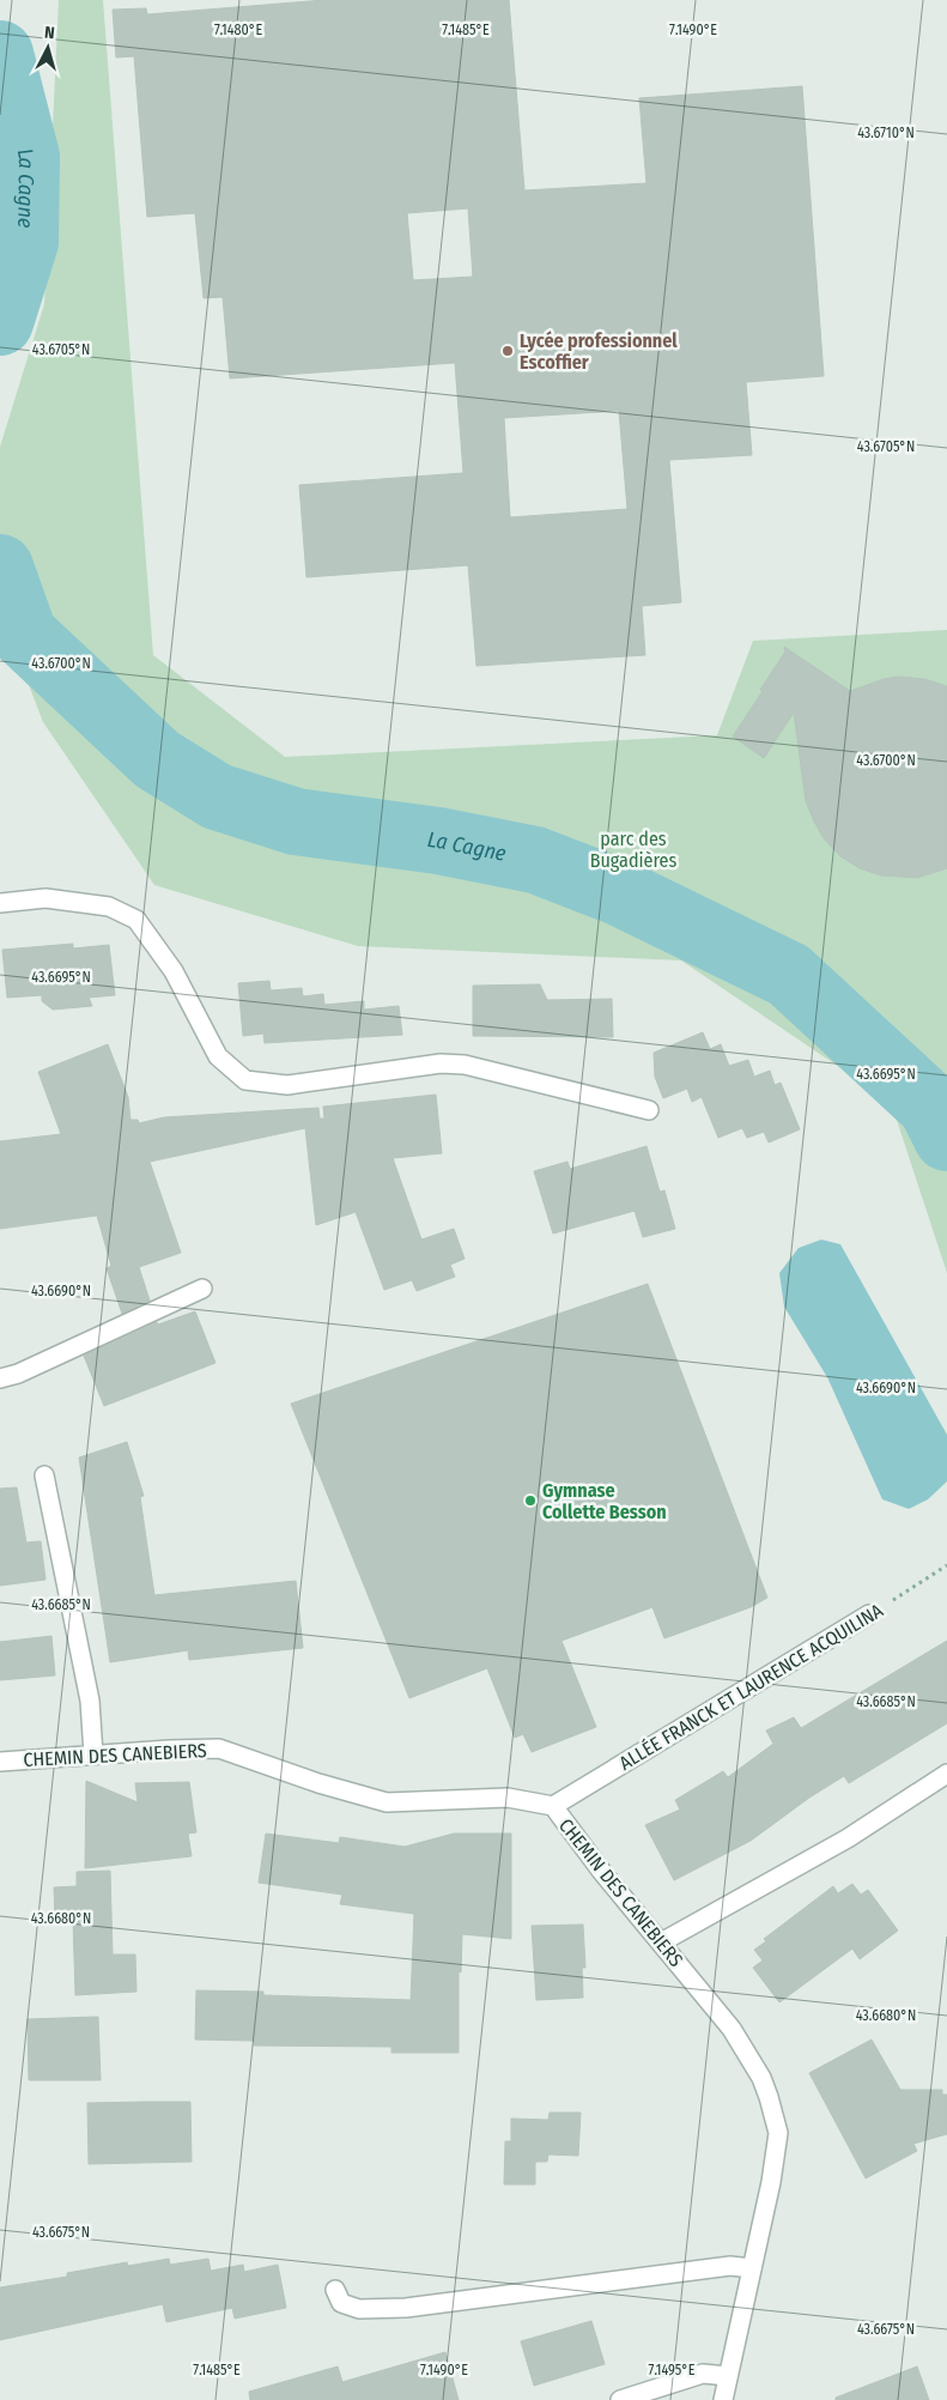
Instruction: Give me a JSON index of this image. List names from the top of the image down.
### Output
{
  "streets": {
    "street": ["ALLÉE FRANCK ET LAURENCE ACQUILINA", "CHEMIN DES CANEBIERS"]
  },
  "crossings": [
    ["ALLÉE FRANCK ET LAURENCE ACQUILINA", "CHEMIN DES CANEBIERS"]
  ],
  "water": ["La Cagne"],
  "parks": ["parc des Bugadières"],
  "places": ["Lycée professionnel Escoffier", "Gymnase Collette Besson"],
  "north": "top",
  "coordinates": [
    "7.1480°E",
    "7.1485°E",
    "7.1490°E",
    "43.6710°N",
    "43.6705°N",
    "43.6700°N",
    "43.6695°N",
    "43.6690°N",
    "43.6685°N",
    "43.6680°N",
    "43.6675°N",
    "7.1495°E"
  ]
}
